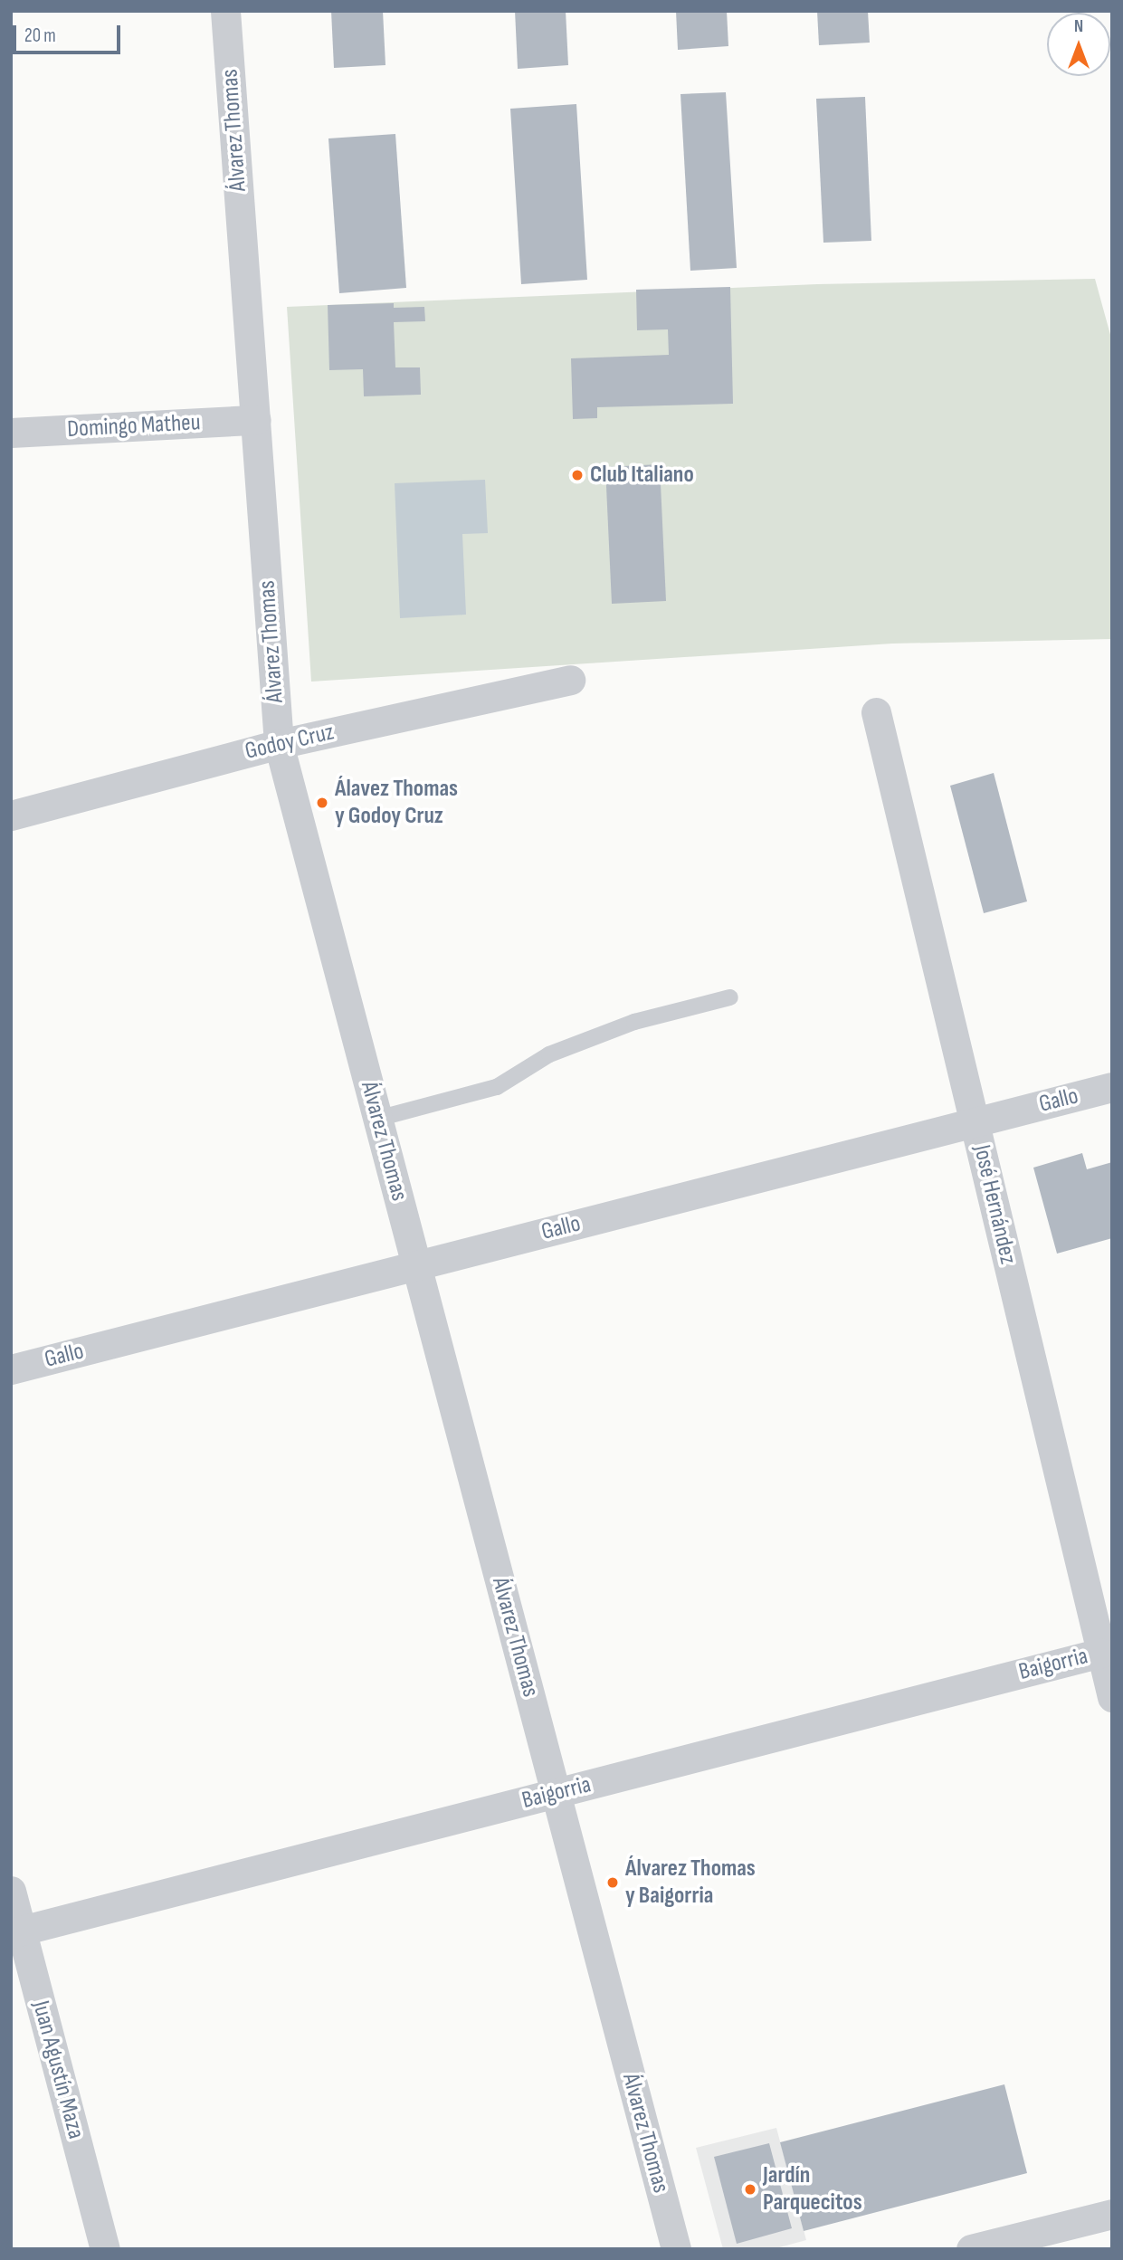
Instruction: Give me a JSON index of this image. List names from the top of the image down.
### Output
{
  "streets": {
    "street": [
      "Álvarez Thomas",
      "Domingo Matheu",
      "Godoy Cruz",
      "Gallo",
      "José Hernández",
      "Baigorria",
      "Juan Agustín Maza"
    ]
  },
  "crossings": [
    ["Álvarez Thomas", "Domingo Matheu"],
    ["Álvarez Thomas", "Godoy Cruz"],
    ["Álvarez Thomas", "Gallo"],
    ["Álvarez Thomas", "Baigorria"],
    ["Gallo", "José Hernández"],
    ["José Hernández", "Baigorria"],
    ["Baigorria", "Juan Agustín Maza"]
  ],
  "places": [
    "Club Italiano",
    "Álavez Thomas y Godoy Cruz",
    "Álvarez Thomas y Baigorria",
    "Jardín Parquecitos"
  ],
  "scale_bar": "20 m",
  "north": "top"
}
